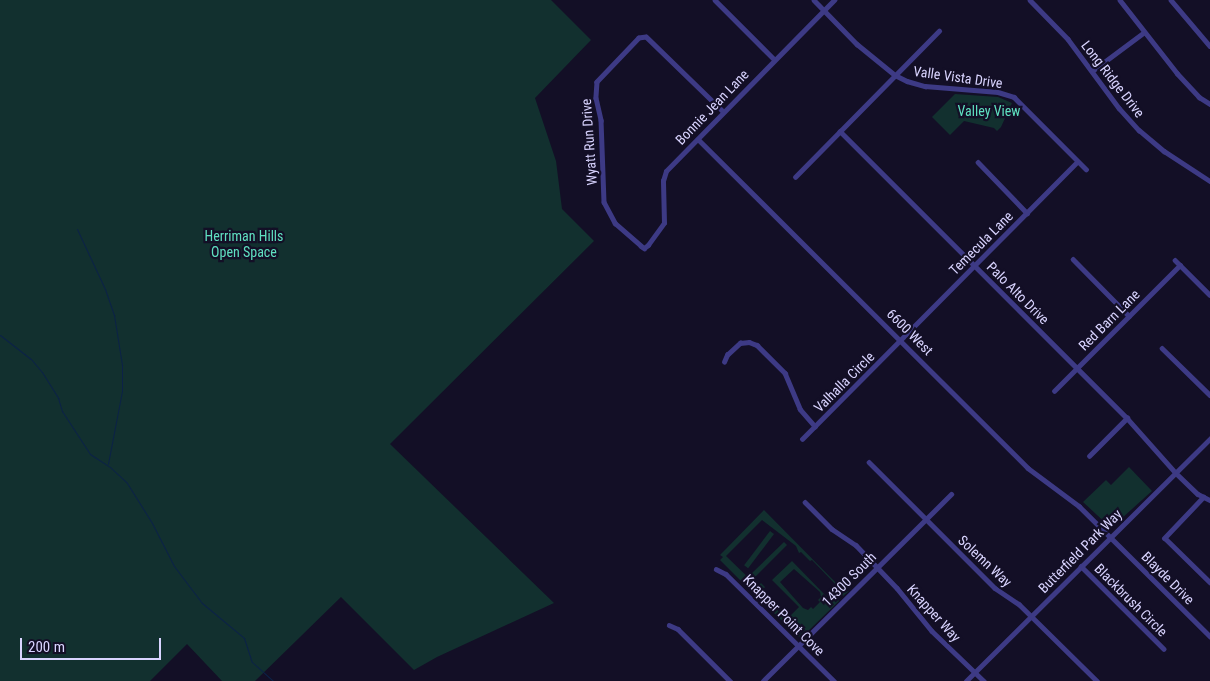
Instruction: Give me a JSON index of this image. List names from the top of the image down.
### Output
{
  "streets": {
    "street": [
      "Valle Vista Drive",
      "Long Ridge Drive",
      "Bonnie Jean Lane",
      "Wyatt Run Drive",
      "Temecula Lane",
      "Palo Alto Drive",
      "Red Barn Lane",
      "6600 West",
      "Valhalla Circle",
      "Butterfield Park Way",
      "Solemn Way",
      "Blayde Drive",
      "14300 South",
      "Blackbrush Circle",
      "Knapper Way",
      "Knapper Point Cove"
    ]
  },
  "crossings": [
    ["Valle Vista Drive", "Bonnie Jean Lane"],
    ["Valle Vista Drive", "Temecula Lane"],
    ["Bonnie Jean Lane", "Wyatt Run Drive"],
    ["Bonnie Jean Lane", "6600 West"],
    ["Temecula Lane", "Palo Alto Drive"],
    ["Temecula Lane", "6600 West"],
    ["Temecula Lane", "Valhalla Circle"],
    ["Palo Alto Drive", "Red Barn Lane"],
    ["Palo Alto Drive", "Butterfield Park Way"],
    ["6600 West", "Valhalla Circle"],
    ["6600 West", "Butterfield Park Way"],
    ["6600 West", "Blayde Drive"],
    ["Butterfield Park Way", "Solemn Way"],
    ["Butterfield Park Way", "Blayde Drive"],
    ["Butterfield Park Way", "Blackbrush Circle"],
    ["Butterfield Park Way", "Knapper Way"],
    ["Solemn Way", "14300 South"],
    ["14300 South", "Knapper Way"],
    ["14300 South", "Knapper Point Cove"]
  ],
  "parks": ["Valley View", "Herriman Hills Open Space"],
  "scale_bar": "200 m"
}
